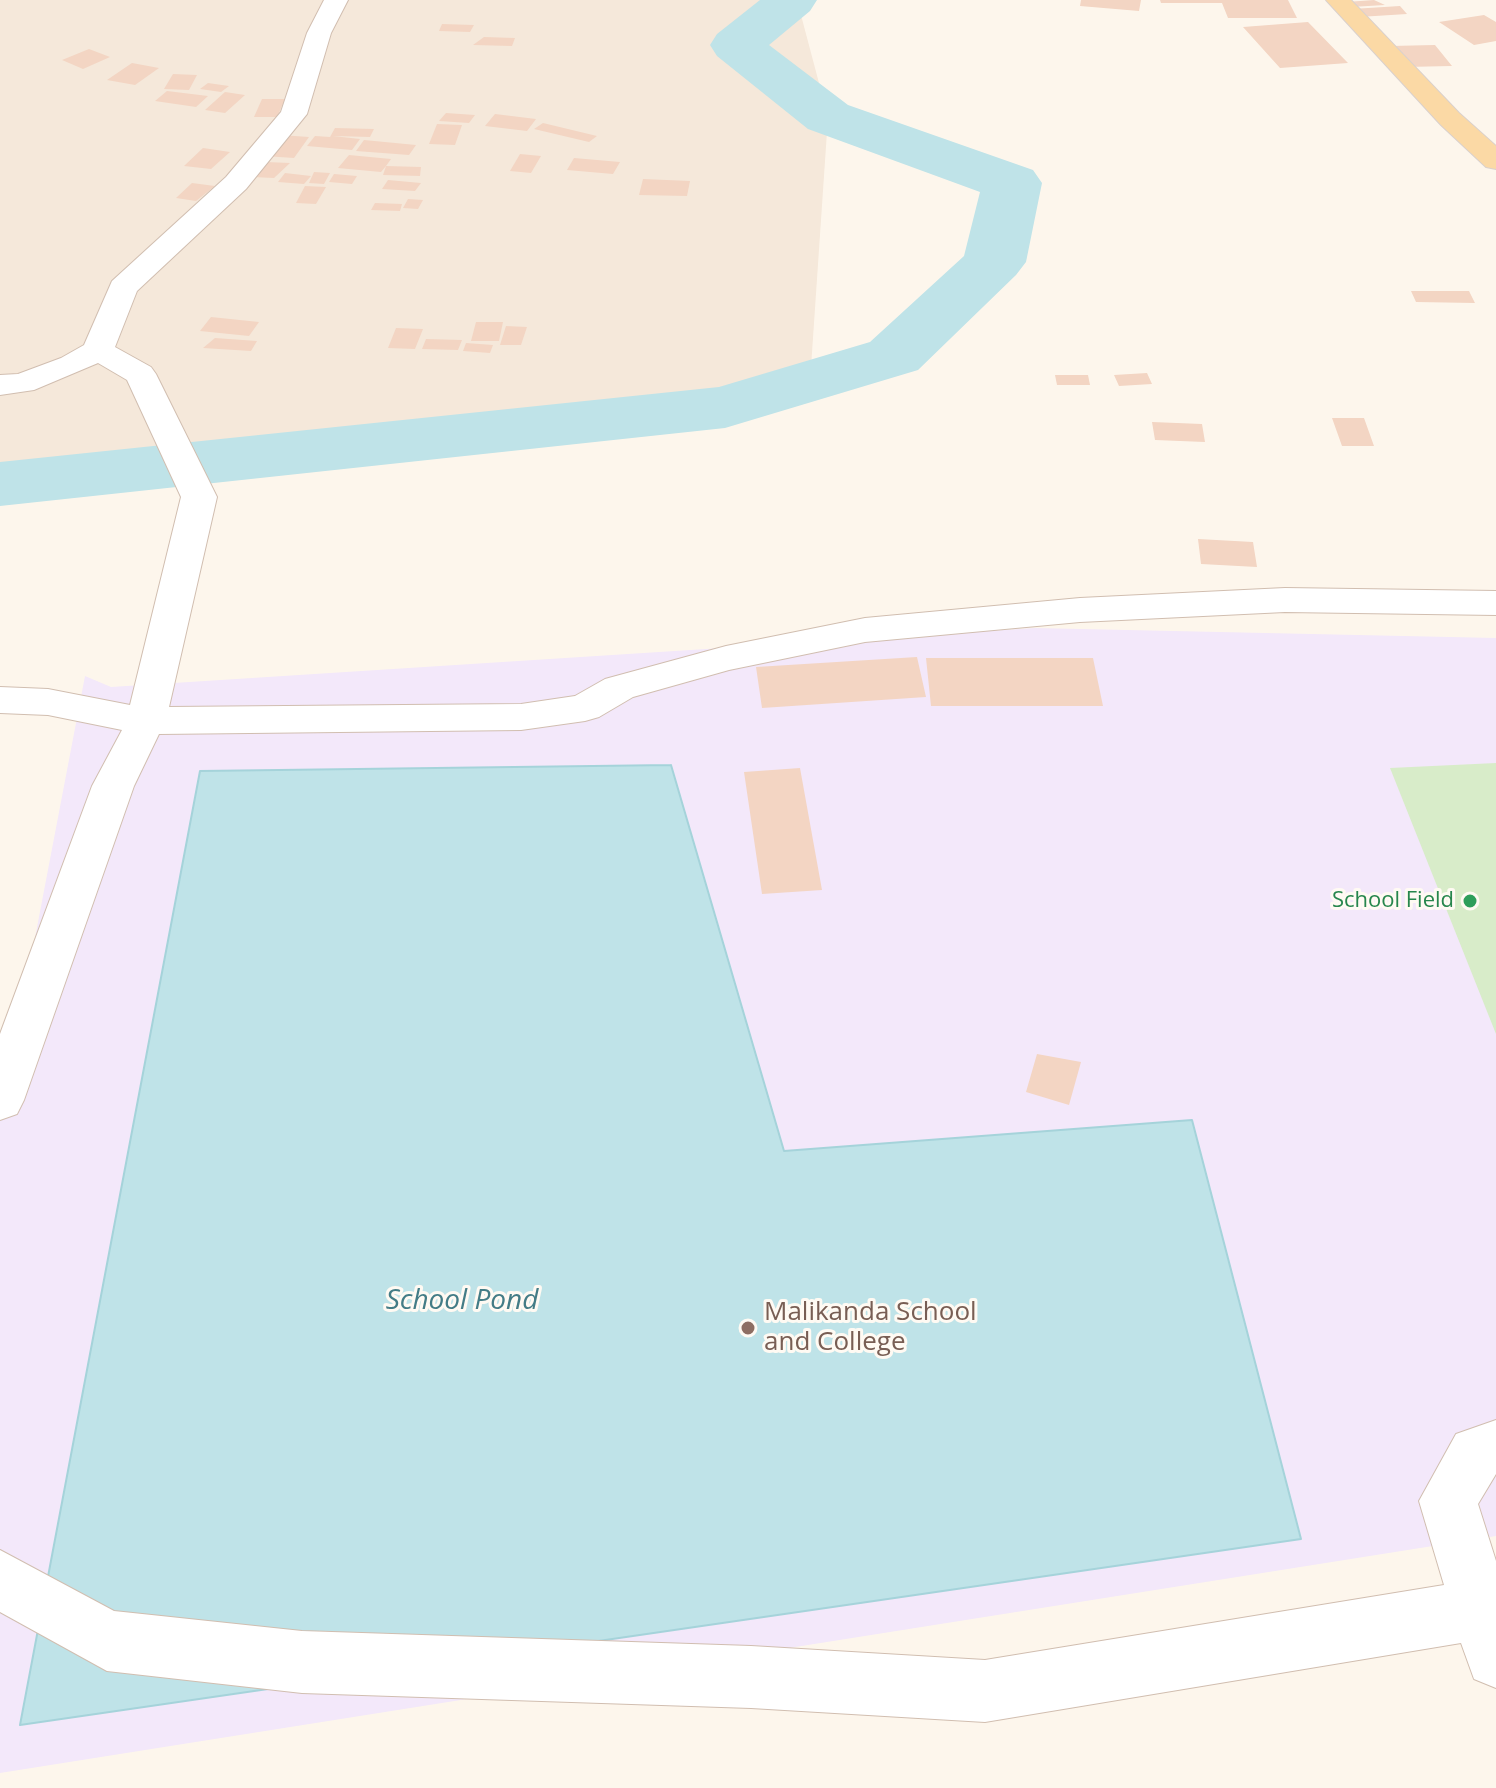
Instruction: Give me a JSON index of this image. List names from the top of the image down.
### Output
{
  "water": ["School Pond"],
  "places": ["School Field", "Malikanda School and College"]
}
